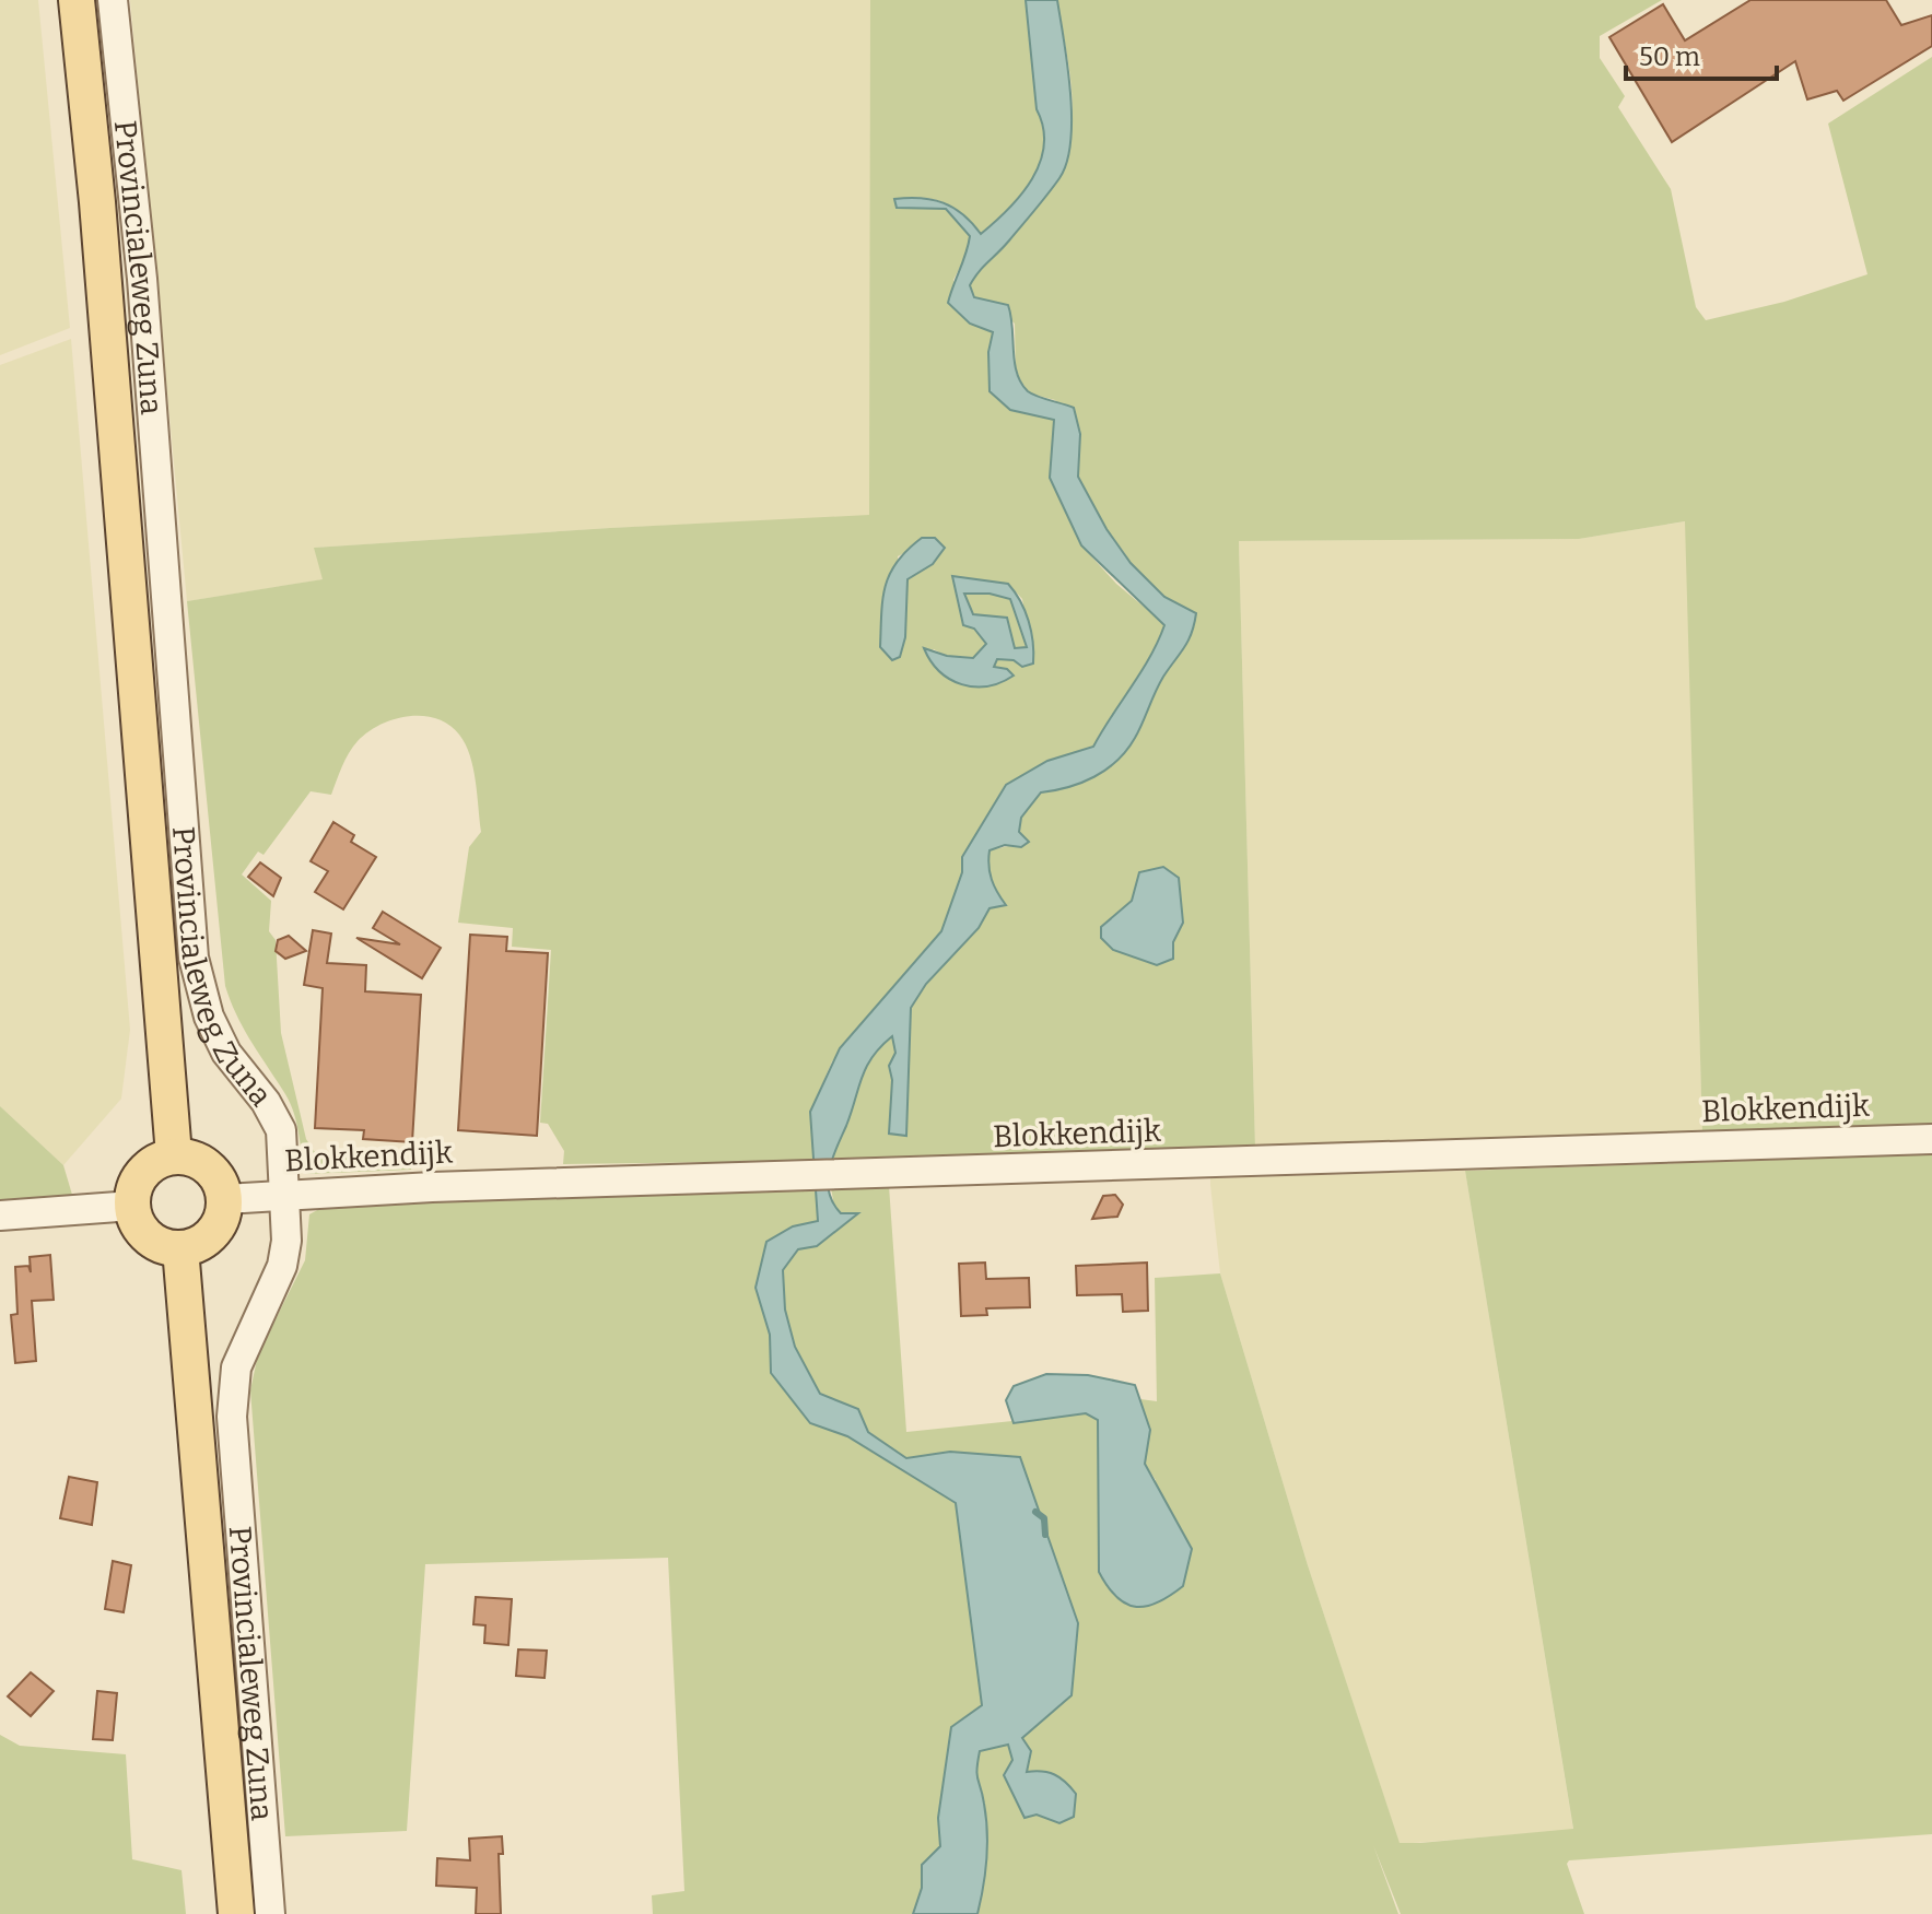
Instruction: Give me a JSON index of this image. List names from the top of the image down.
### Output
{
  "streets": {
    "main road": ["Provincialeweg Zuna"],
    "street": ["Blokkendijk"]
  },
  "crossings": [
    ["Provincialeweg Zuna", "Blokkendijk"]
  ],
  "scale_bar": "50 m"
}
